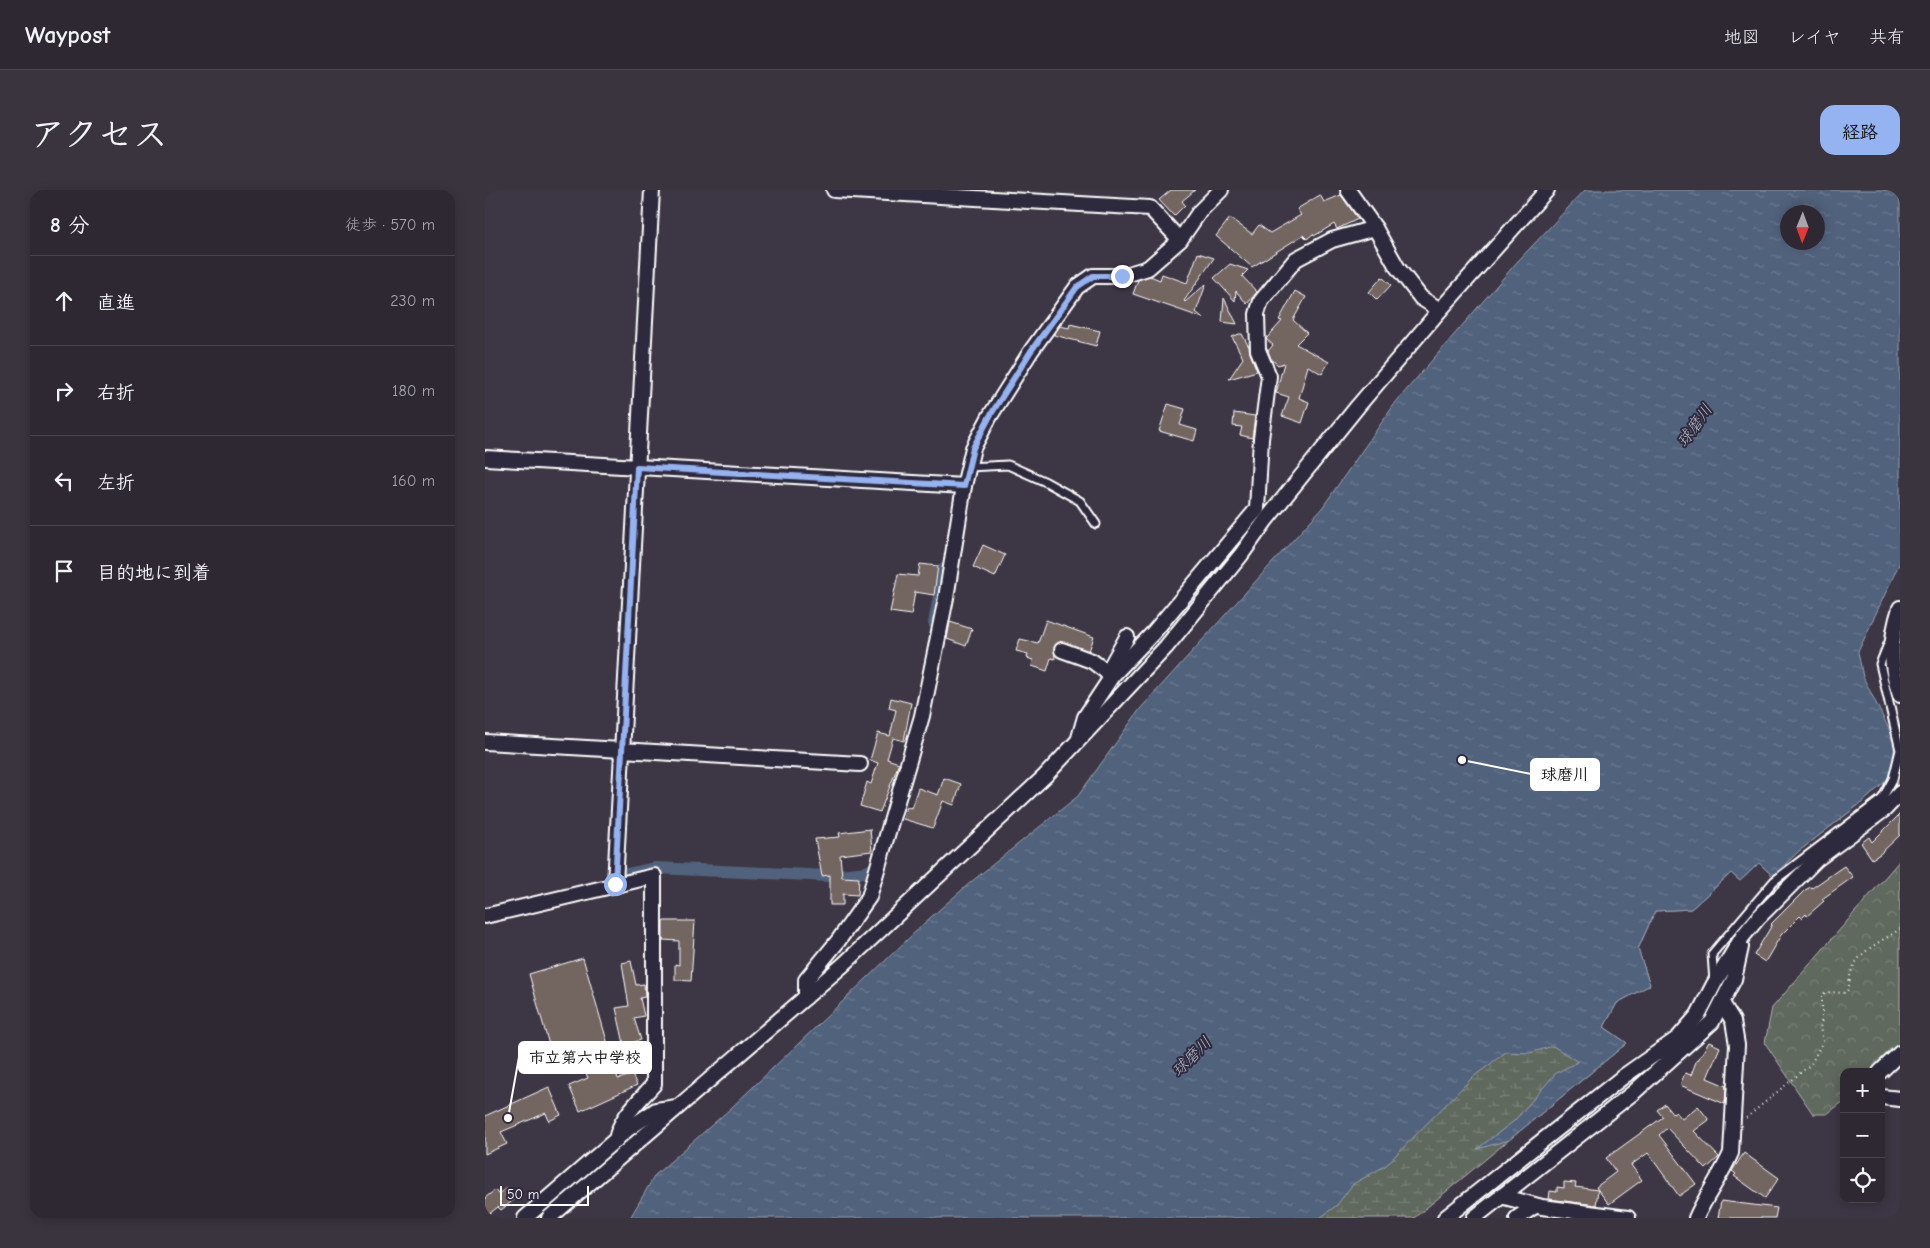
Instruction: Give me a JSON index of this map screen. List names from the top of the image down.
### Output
{
  "water": ["球磨川"],
  "places": ["球磨川", "市立第六中学校"],
  "scale_bar": "50 m",
  "north": "bottom",
  "page": {
    "header": "Waypost",
    "nav": ["地図", "レイヤ", "共有"],
    "title": "アクセス",
    "buttons": "経路",
    "heading": ["8 分", "徒歩 · 570 m"],
    "list": [
      ["直進", "230 m"],
      ["右折", "180 m"],
      ["左折", "160 m"],
      "目的地に到着"
    ],
    "map_buttons": ["+", "−"],
    "scale": "50 m"
  }
}
